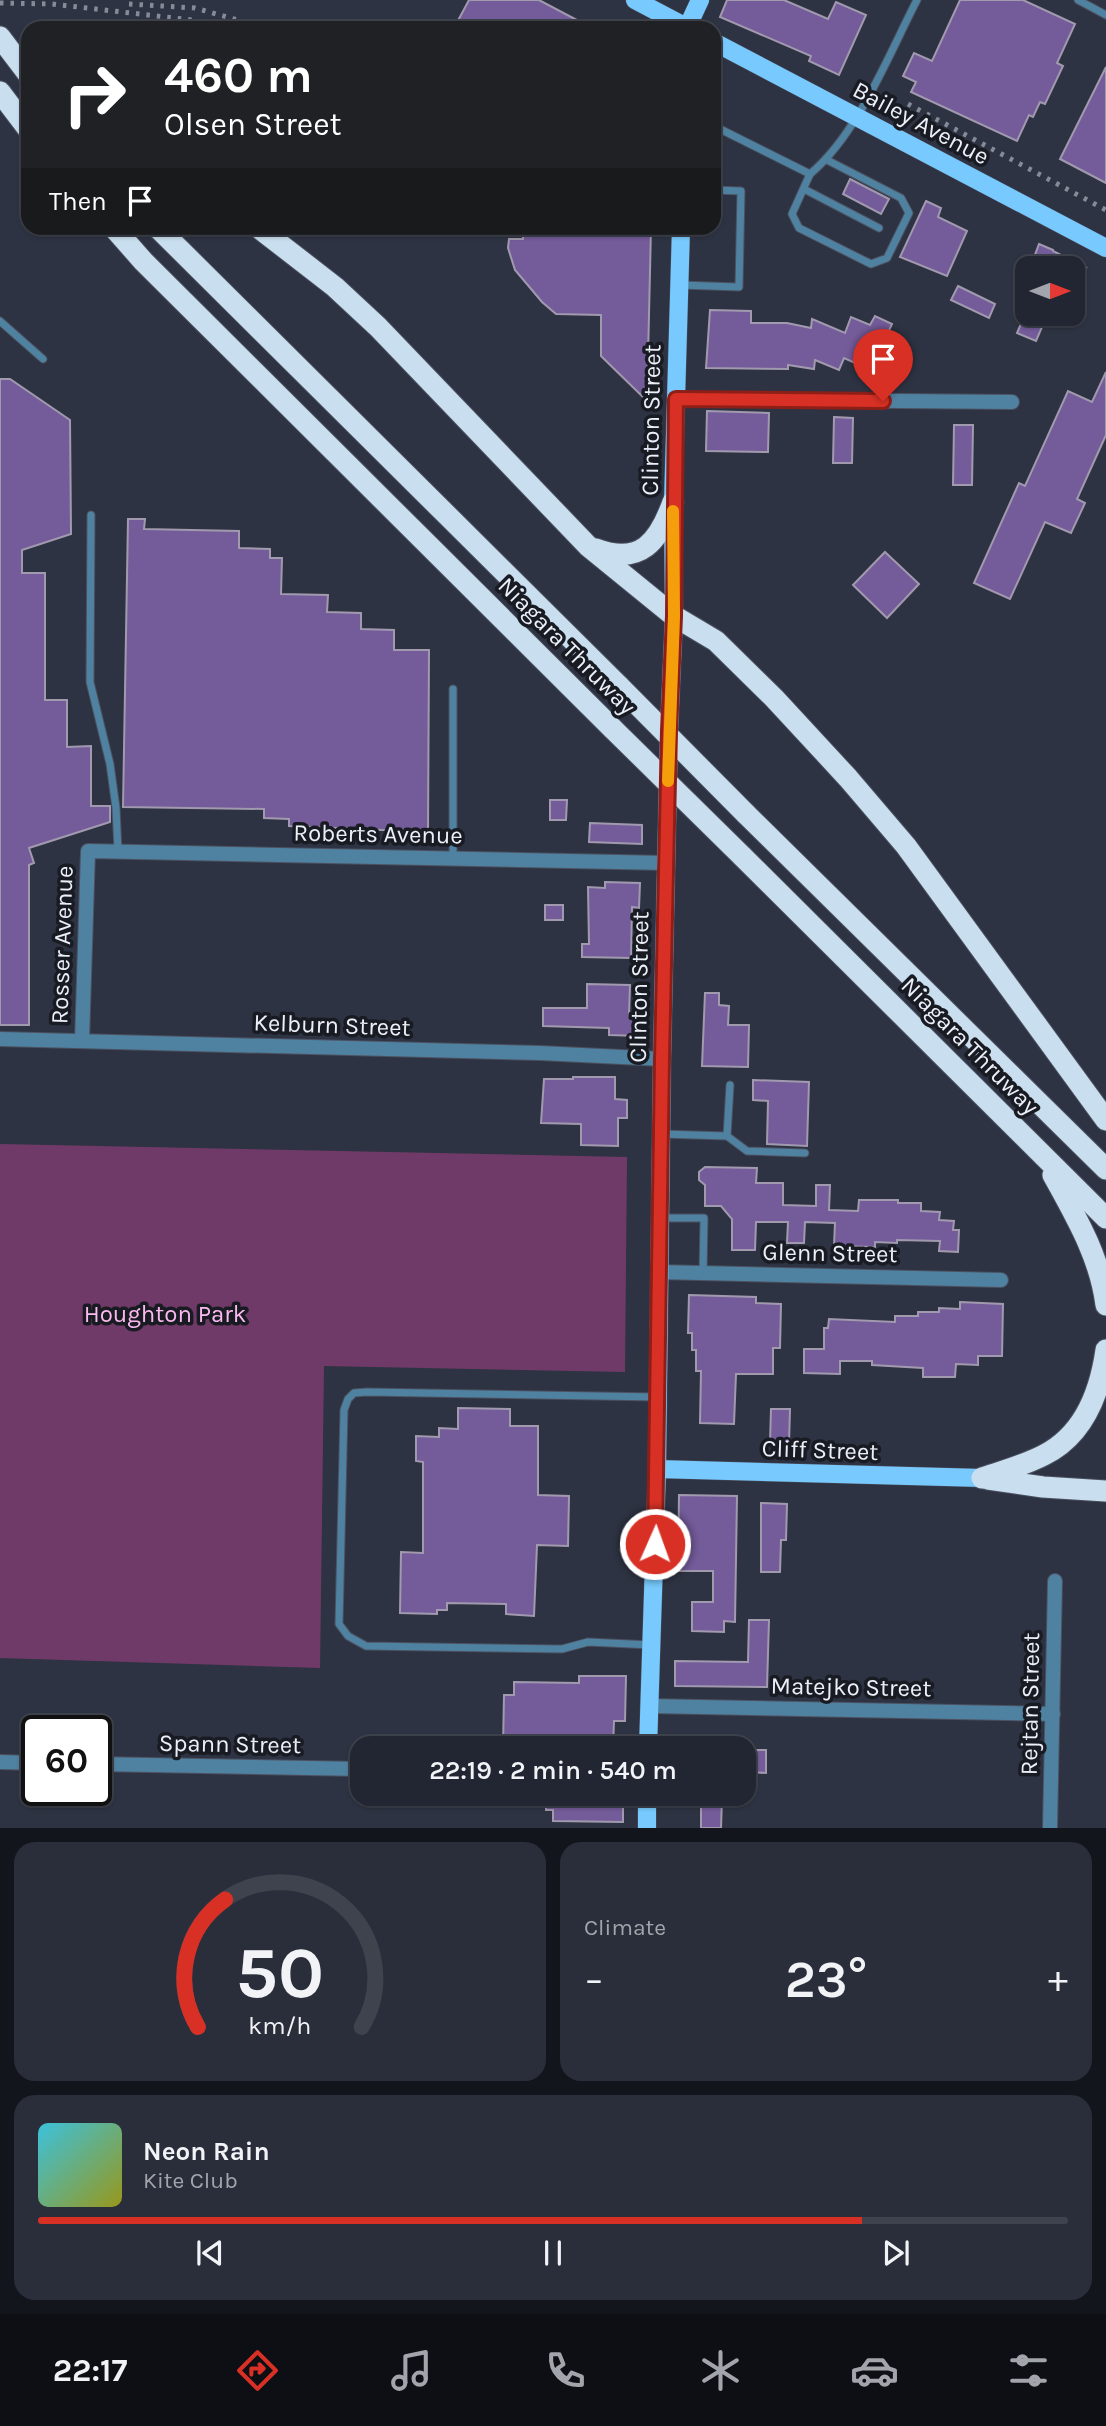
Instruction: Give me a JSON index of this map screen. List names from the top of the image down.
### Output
{
  "streets": {
    "highway": ["Niagara Thruway"],
    "main road": ["Bailey Avenue", "Clinton Street", "Cliff Street"],
    "street": [
      "Roberts Avenue",
      "Rosser Avenue",
      "Kelburn Street",
      "Glenn Street",
      "Matejko Street",
      "Rejtan Street",
      "Spann Street"
    ]
  },
  "crossings": [
    ["Clinton Street", "Roberts Avenue"],
    ["Clinton Street", "Kelburn Street"],
    ["Clinton Street", "Glenn Street"],
    ["Clinton Street", "Cliff Street"],
    ["Clinton Street", "Matejko Street"],
    ["Roberts Avenue", "Rosser Avenue"],
    ["Rosser Avenue", "Kelburn Street"],
    ["Matejko Street", "Rejtan Street"]
  ],
  "parks": ["Houghton Park"],
  "north": "right",
  "page": {
    "turn": ["460 m", "Olsen Street"],
    "then": "Then",
    "limit": "60",
    "trip": "22:19 · 2 min · 540 m",
    "tile": "Climate",
    "heat": ["−", "23°", "+"],
    "song": ["Neon Rain", "Kite Club"],
    "tabs": "22:17",
    "gauge": ["50", "km/h"]
  }
}
